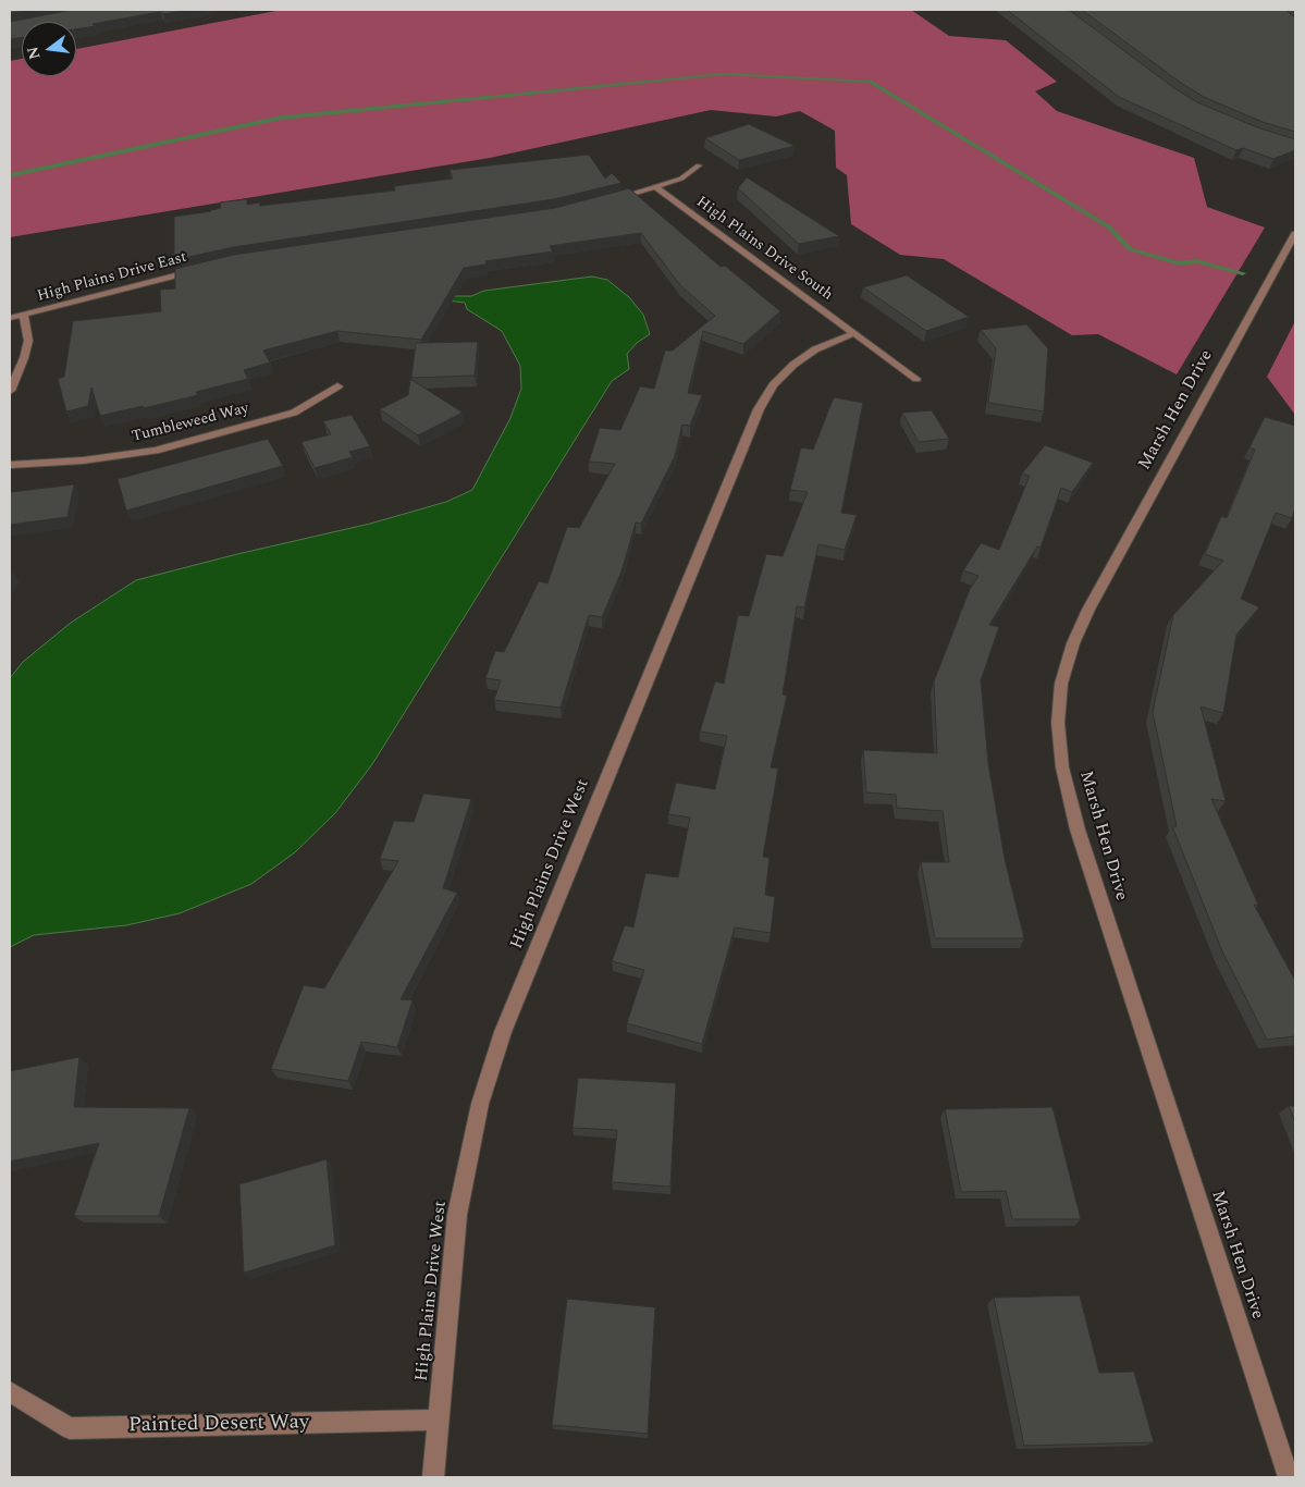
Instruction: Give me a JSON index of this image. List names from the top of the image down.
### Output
{
  "streets": {
    "street": [
      "High Plains Drive South",
      "High Plains Drive East",
      "Marsh Hen Drive",
      "Tumbleweed Way",
      "High Plains Drive West",
      "Painted Desert Way"
    ]
  },
  "crossings": [
    ["High Plains Drive South", "High Plains Drive West"],
    ["High Plains Drive West", "Painted Desert Way"]
  ],
  "north": "left"
}
